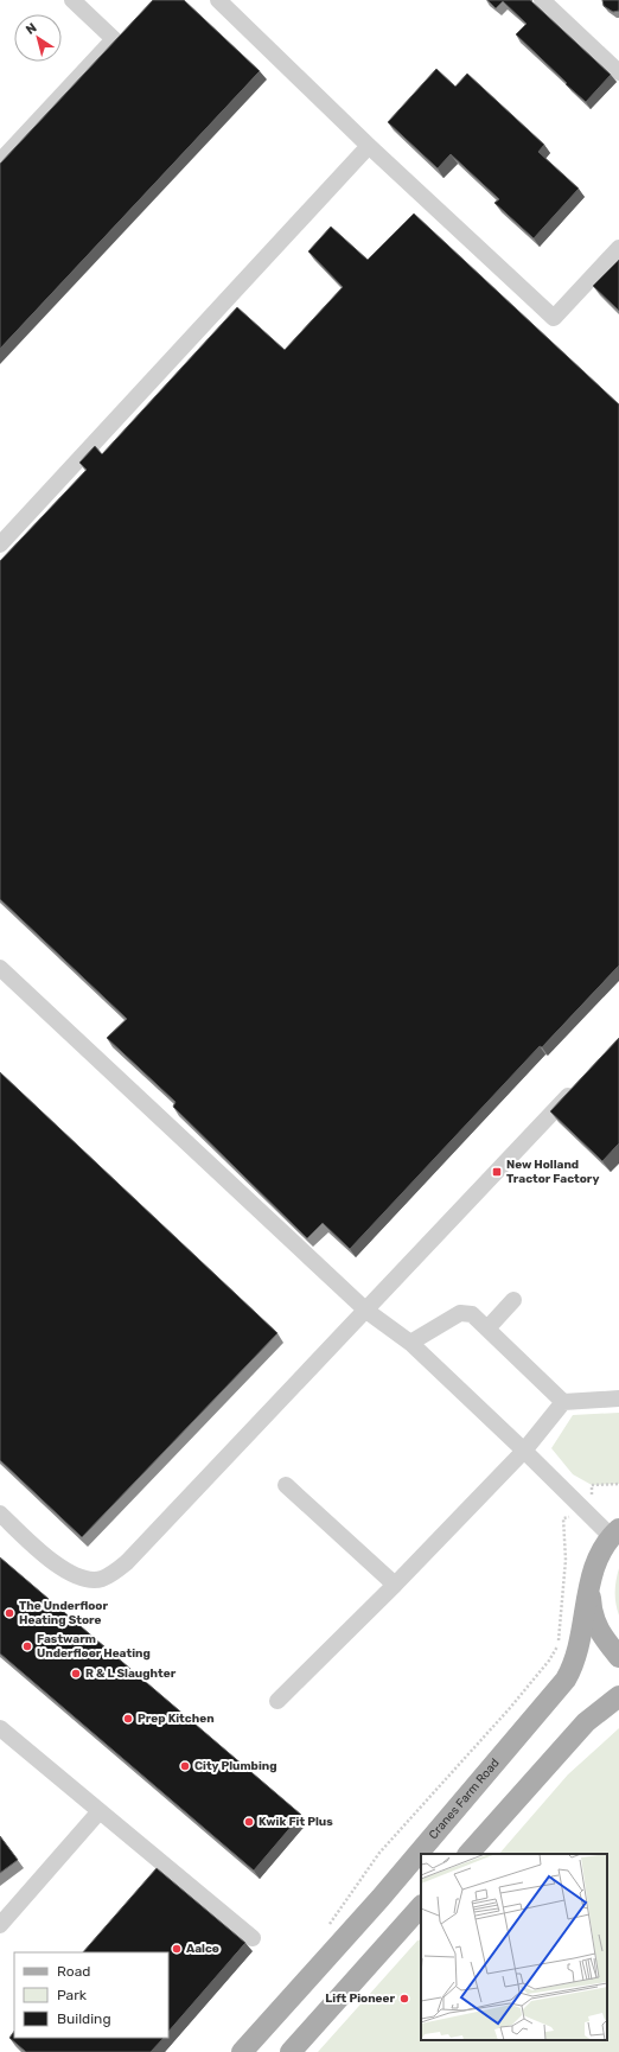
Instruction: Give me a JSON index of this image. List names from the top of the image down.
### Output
{
  "streets": {
    "main road": ["Cranes Farm Road"]
  },
  "places": {
    "transit": ["New Holland Tractor Factory"],
    "other": [
      "The Underfloor Heating Store",
      "Fastwarm Underfloor Heating",
      "R & L Slaughter",
      "Prep Kitchen",
      "City Plumbing",
      "Kwik Fit Plus",
      "Aalco",
      "Lift Pioneer"
    ]
  },
  "legend": ["Road", "Park", "Building"],
  "north": "top left"
}
